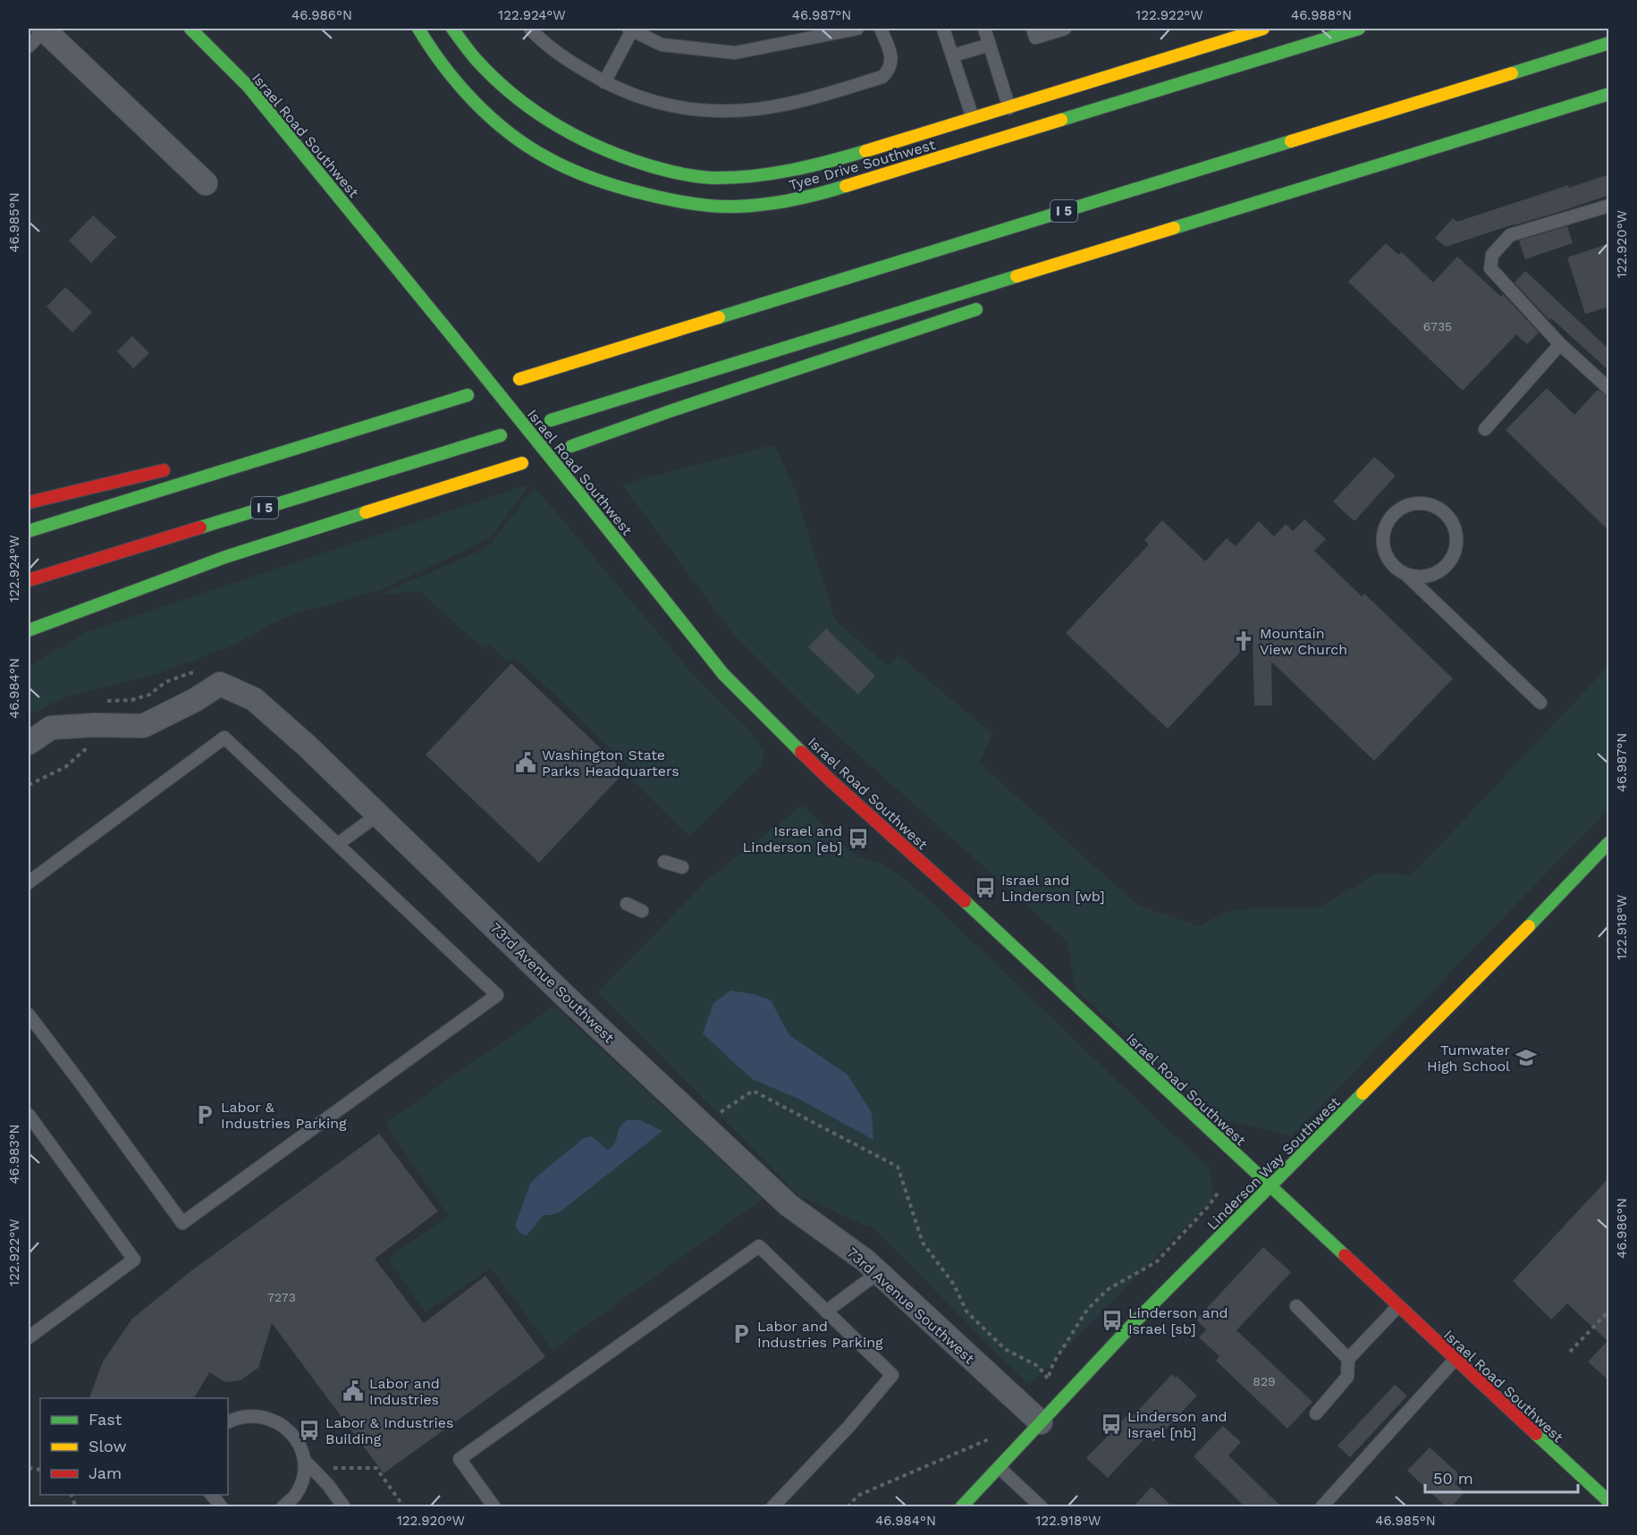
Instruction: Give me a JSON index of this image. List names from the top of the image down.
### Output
{
  "streets": {
    "main road": [
      "Israel Road Southwest",
      "Tyee Drive Southwest",
      "I 5",
      "Linderson Way Southwest"
    ],
    "street": ["73rd Avenue Southwest"]
  },
  "crossings": [
    ["Israel Road Southwest", "Linderson Way Southwest"],
    ["73rd Avenue Southwest", "Linderson Way Southwest"]
  ],
  "places": {
    "church": ["Mountain View Church"],
    "public building": ["Washington State Parks Headquarters", "Labor and Industries"],
    "bus stop": [
      "Israel and Linderson [eb]",
      "Israel and Linderson [wb]",
      "Linderson and Israel [sb]",
      "Linderson and Israel [nb]",
      "Labor & Industries Building"
    ],
    "school or university": ["Tumwater High School"],
    "parking": ["Labor & Industries Parking", "Labor and Industries Parking"]
  },
  "house_numbers": ["6735", "7273", "829"],
  "legend": ["Fast", "Slow", "Jam"],
  "scale_bar": "50 m",
  "coordinates": [
    "46.986°N",
    "122.924°W",
    "46.987°N",
    "122.922°W",
    "46.988°N",
    "46.985°N",
    "122.920°W",
    "46.984°N",
    "122.918°W",
    "46.983°N"
  ]
}
